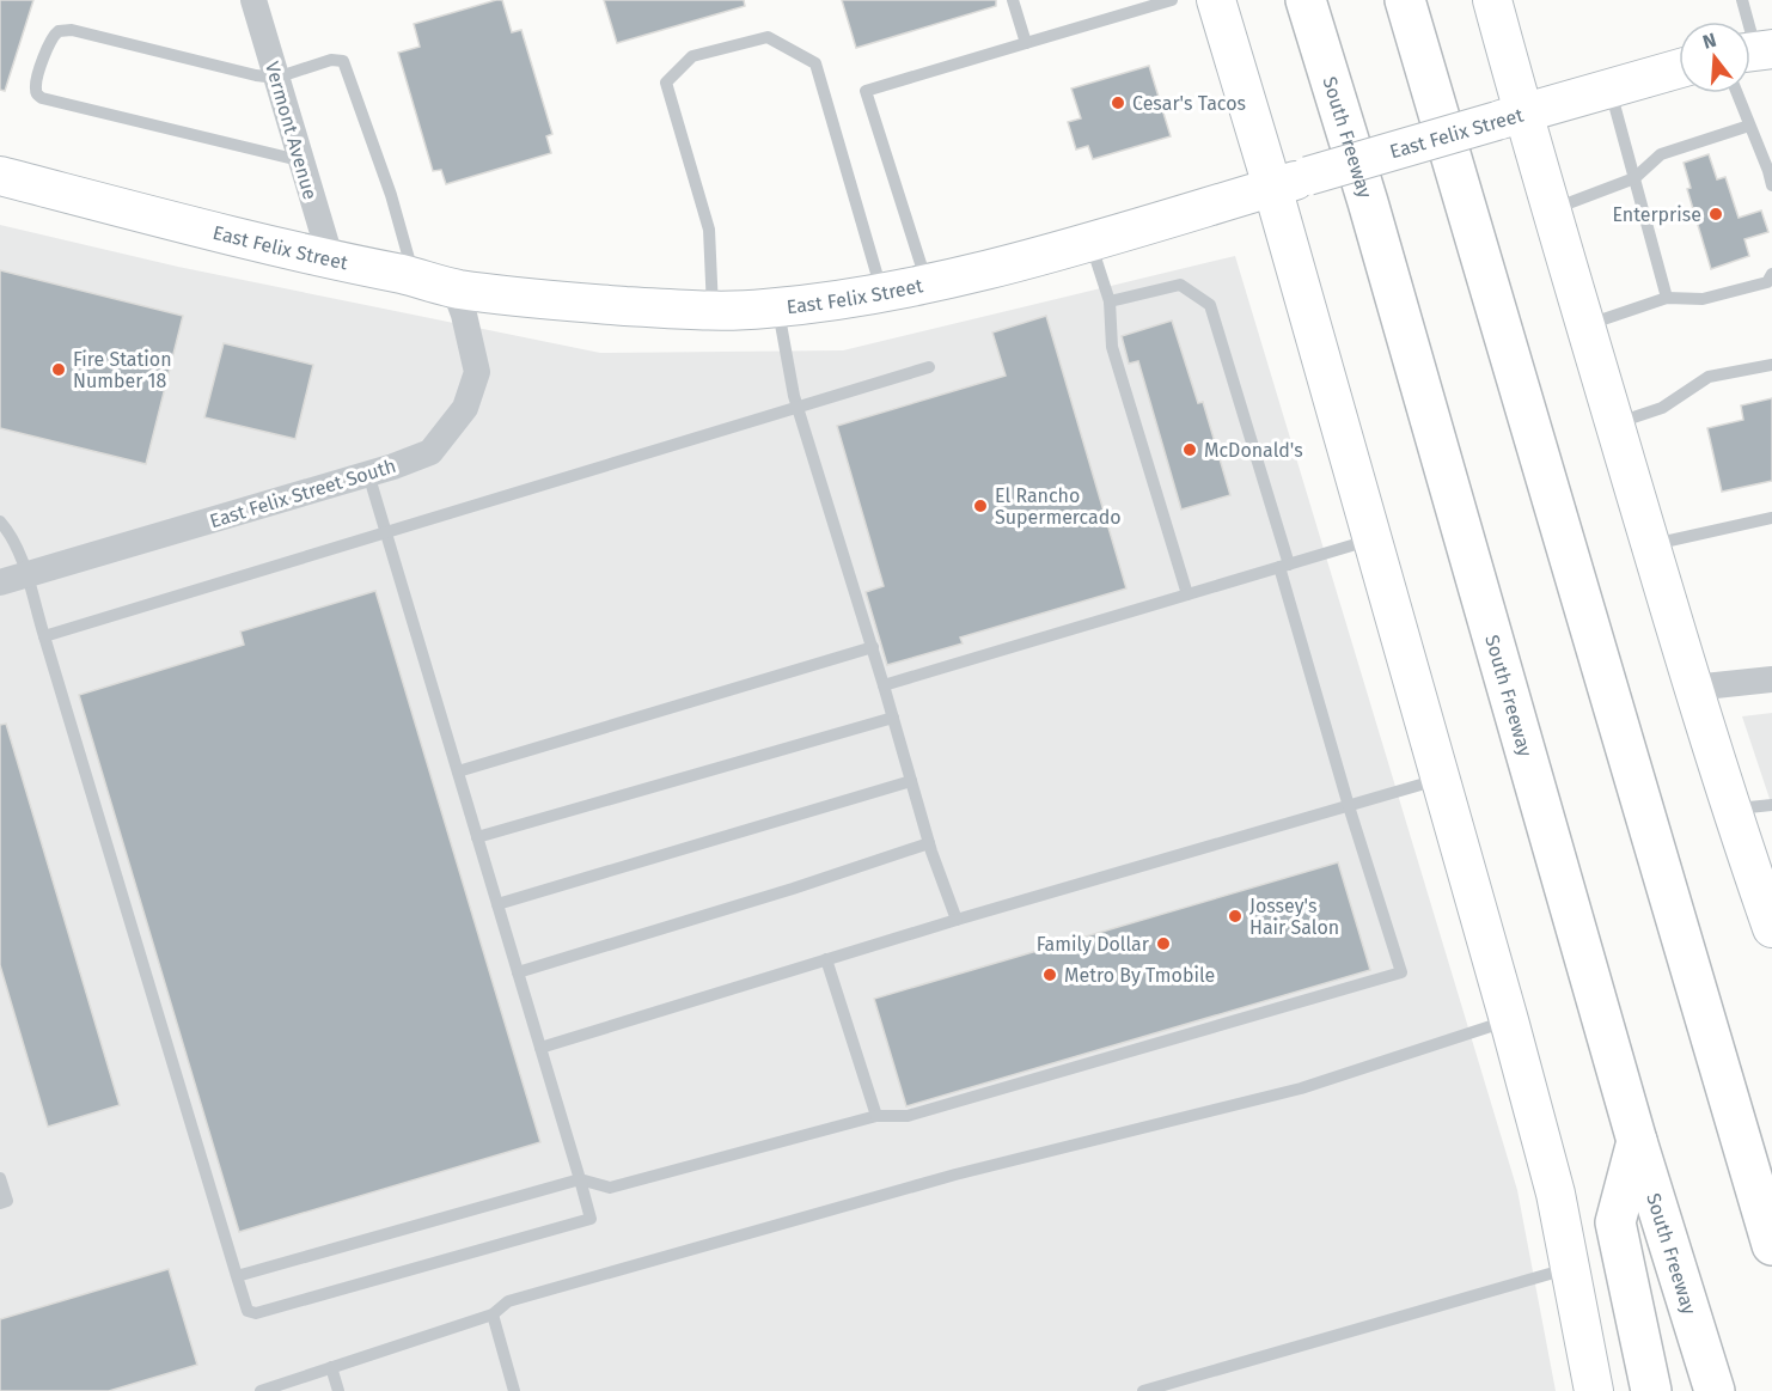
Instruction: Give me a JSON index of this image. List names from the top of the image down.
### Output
{
  "streets": {
    "highway": ["South Freeway"],
    "main road": ["East Felix Street"],
    "street": ["Vermont Avenue", "East Felix Street South"]
  },
  "crossings": [
    ["Vermont Avenue", "East Felix Street"],
    ["East Felix Street", "East Felix Street South"]
  ],
  "places": [
    "Cesar's Tacos",
    "Enterprise",
    "Fire Station Number 18",
    "McDonald's",
    "El Rancho Supermercado",
    "Jossey's Hair Salon",
    "Family Dollar",
    "Metro By Tmobile"
  ],
  "north": "top"
}
